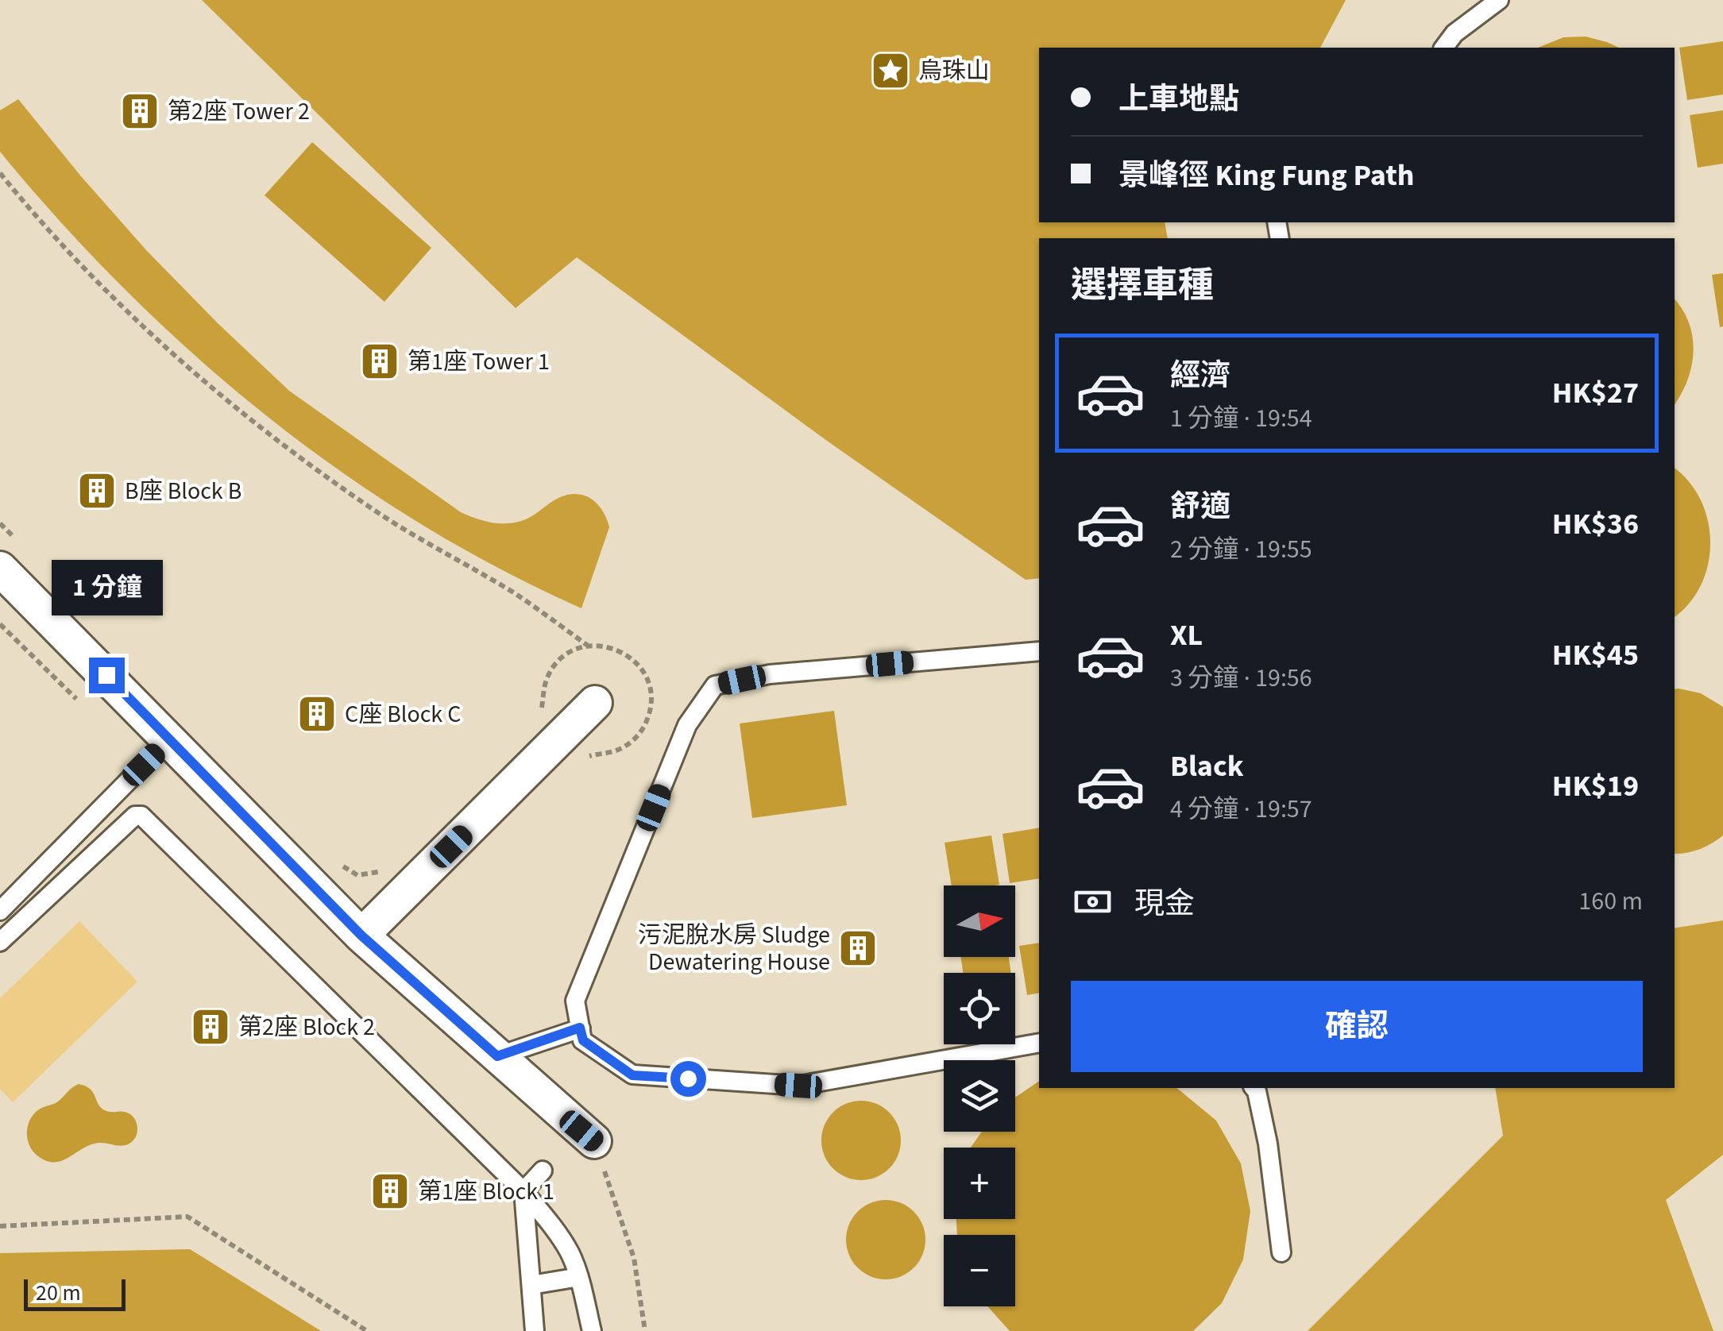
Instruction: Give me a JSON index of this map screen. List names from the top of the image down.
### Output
{
  "places": {
    "place": ["烏珠山"],
    "building": [
      "第2座 Tower 2",
      "第1座 Tower 1",
      "B座 Block B",
      "C座 Block C",
      "污泥脫水房 Sludge Dewatering House",
      "第2座 Block 2",
      "第1座 Block 1"
    ]
  },
  "scale_bar": "20 m",
  "north": "right",
  "page": {
    "banner": ["上車地點", "景峰徑 King Fung Path"],
    "heading": "選擇車種",
    "list": [
      {
        "name": "經濟",
        "note": "1 分鐘 · 19:54",
        "value": "HK$27"
      },
      {
        "name": "舒適",
        "note": "2 分鐘 · 19:55",
        "value": "HK$36"
      },
      {
        "name": "XL",
        "note": "3 分鐘 · 19:56",
        "value": "HK$45"
      },
      {
        "name": "Black",
        "note": "4 分鐘 · 19:57",
        "value": "HK$19"
      }
    ],
    "bubble": "1 分鐘",
    "pay": ["現金", "160 m"],
    "map_buttons": ["+", "−"],
    "buttons": "確認",
    "scale": "20 m"
  }
}
